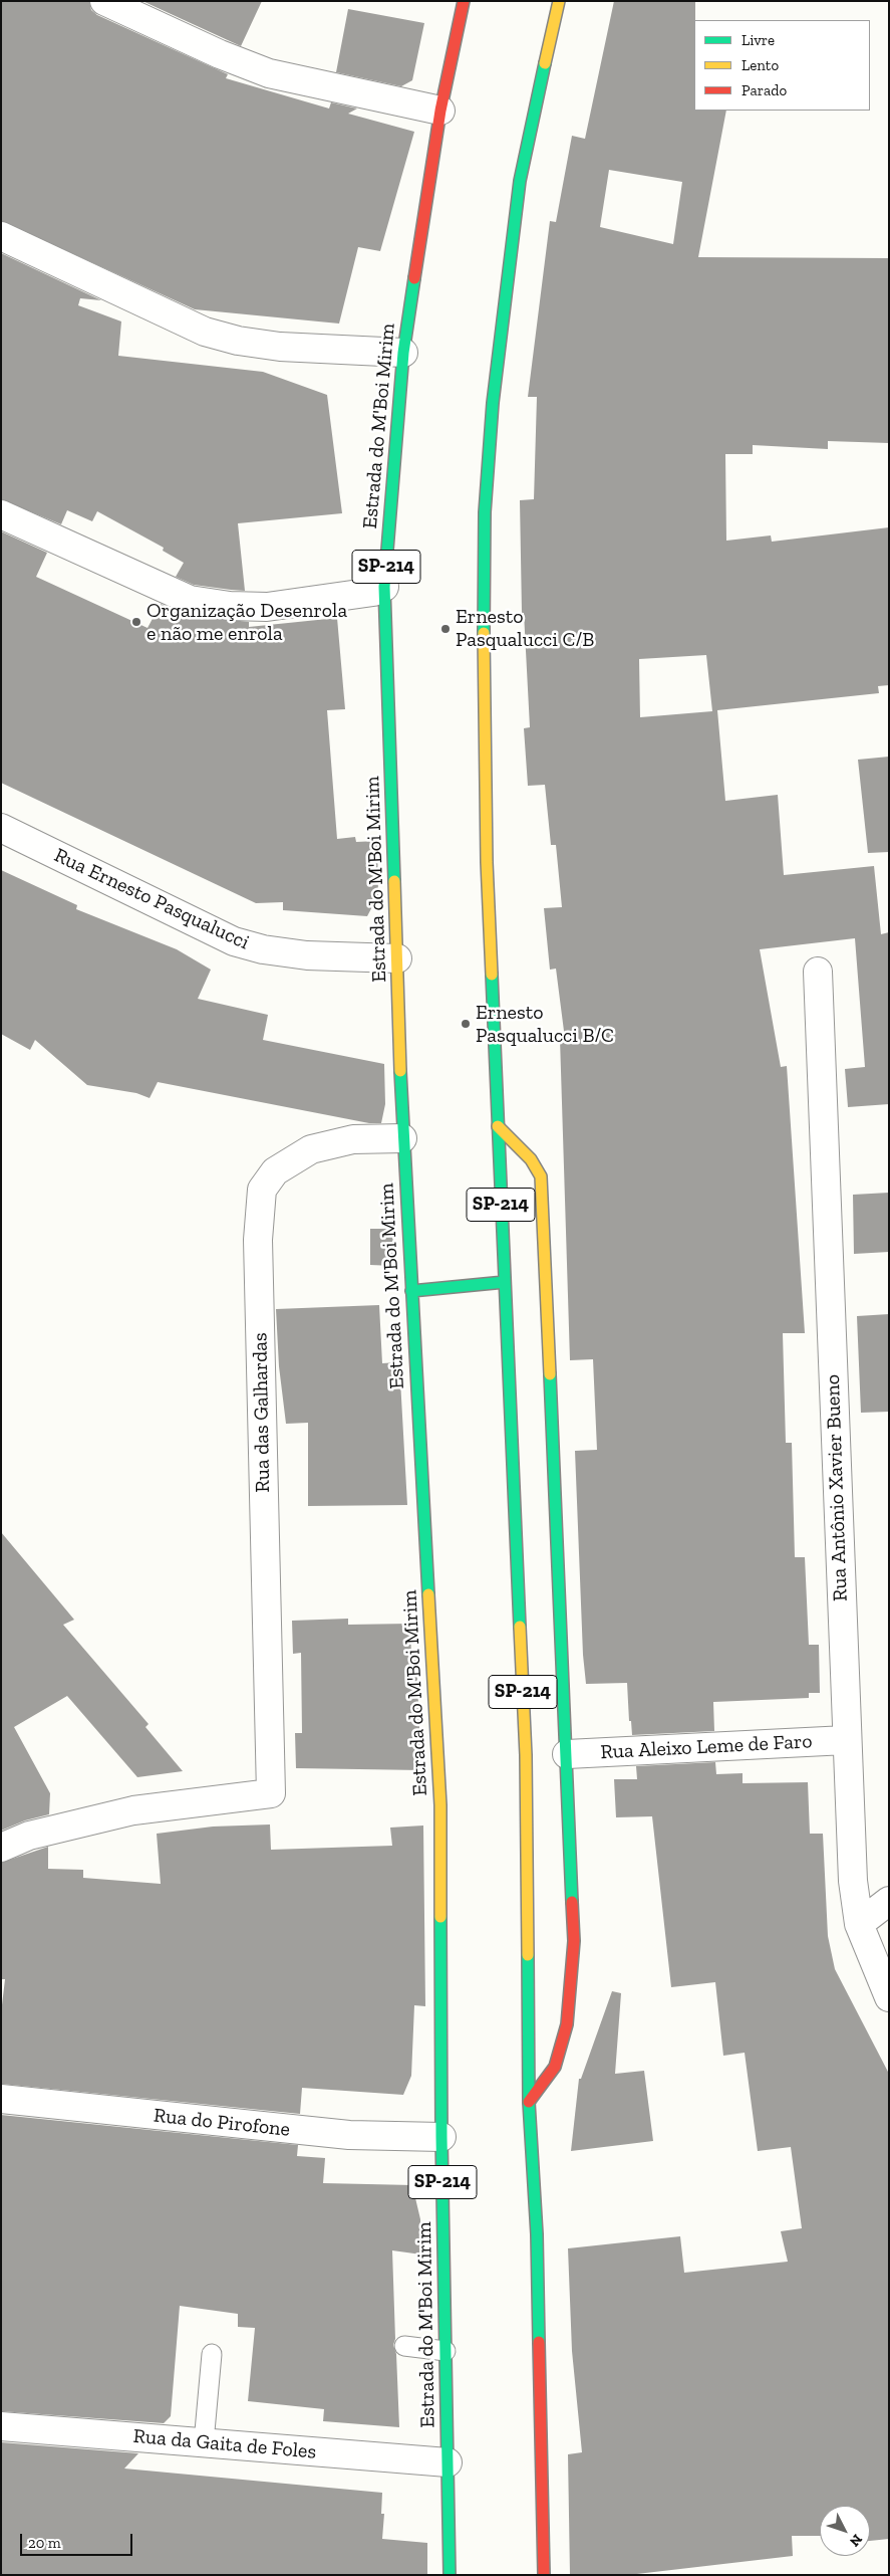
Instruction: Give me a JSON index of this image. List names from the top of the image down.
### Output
{
  "streets": {
    "main road": ["Estrada do M'Boi Mirim", "SP-214"],
    "street": [
      "Rua Ernesto Pasqualucci",
      "Rua das Galhardas",
      "Rua Antônio Xavier Bueno",
      "Rua Aleixo Leme de Faro",
      "Rua do Pirofone",
      "Rua da Gaita de Foles"
    ]
  },
  "crossings": [
    ["Estrada do M'Boi Mirim", "Rua Ernesto Pasqualucci"],
    ["Estrada do M'Boi Mirim", "Rua das Galhardas"],
    ["Estrada do M'Boi Mirim", "Rua do Pirofone"],
    ["Estrada do M'Boi Mirim", "Rua da Gaita de Foles"],
    ["Rua Antônio Xavier Bueno", "Rua Aleixo Leme de Faro"]
  ],
  "places": ["Organização Desenrola e não me enrola", "Ernesto Pasqualucci C/B", "Ernesto Pasqualucci B/C"],
  "legend": ["Livre", "Lento", "Parado"],
  "scale_bar": "20 m",
  "north": "bottom right"
}
